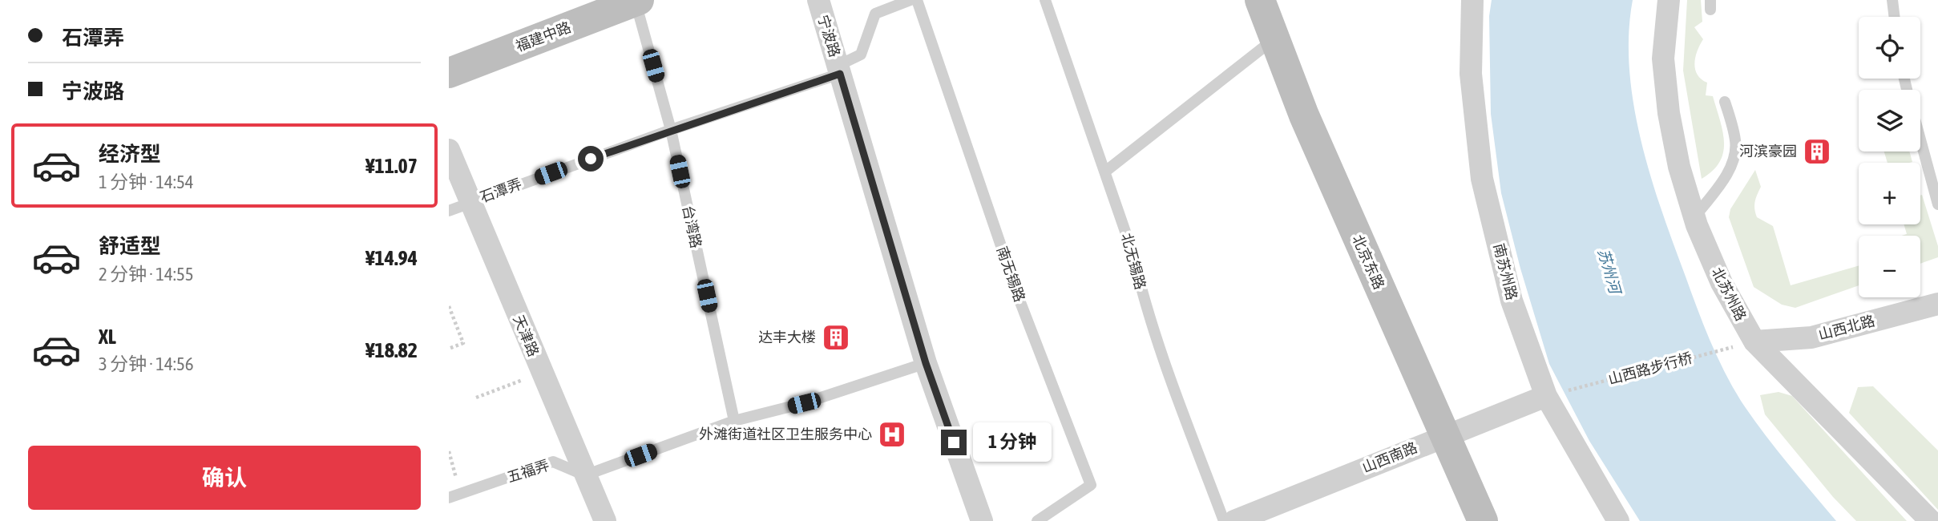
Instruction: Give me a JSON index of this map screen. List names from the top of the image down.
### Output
{
  "streets": {
    "main road": ["福建中路", "北京东路"],
    "street": [
      "宁波路",
      "南苏州路",
      "北苏州路",
      "山西北路",
      "天津路",
      "山西南路"
    ],
    "lane": [
      "石潭弄",
      "台湾路",
      "北无锡路",
      "南无锡路",
      "五福弄"
    ],
    "path": ["山西路步行桥"]
  },
  "crossings": [
    ["宁波路", "石潭弄"],
    ["福建中路", "台湾路"],
    ["石潭弄", "台湾路"],
    ["石潭弄", "天津路"],
    ["北京东路", "山西南路"],
    ["南苏州路", "山西路步行桥"],
    ["南苏州路", "山西南路"],
    ["北苏州路", "山西北路"],
    ["北苏州路", "山西路步行桥"],
    ["山西北路", "山西路步行桥"],
    ["天津路", "五福弄"],
    ["山西路步行桥", "山西南路"]
  ],
  "water": ["苏州河"],
  "places": {
    "building": ["河滨豪园", "达丰大楼"],
    "hospital": ["外滩街道社区卫生服务中心"]
  },
  "page": {
    "banner": ["石潭弄", "宁波路"],
    "map_buttons": ["+", "−"],
    "list": [
      {
        "name": "经济型",
        "note": "1 分钟 · 14:54",
        "value": "¥11.07"
      },
      {
        "name": "舒适型",
        "note": "2 分钟 · 14:55",
        "value": "¥14.94"
      },
      {
        "name": "XL",
        "note": "3 分钟 · 14:56",
        "value": "¥18.82"
      }
    ],
    "bubble": "1 分钟",
    "buttons": "确认"
  }
}
